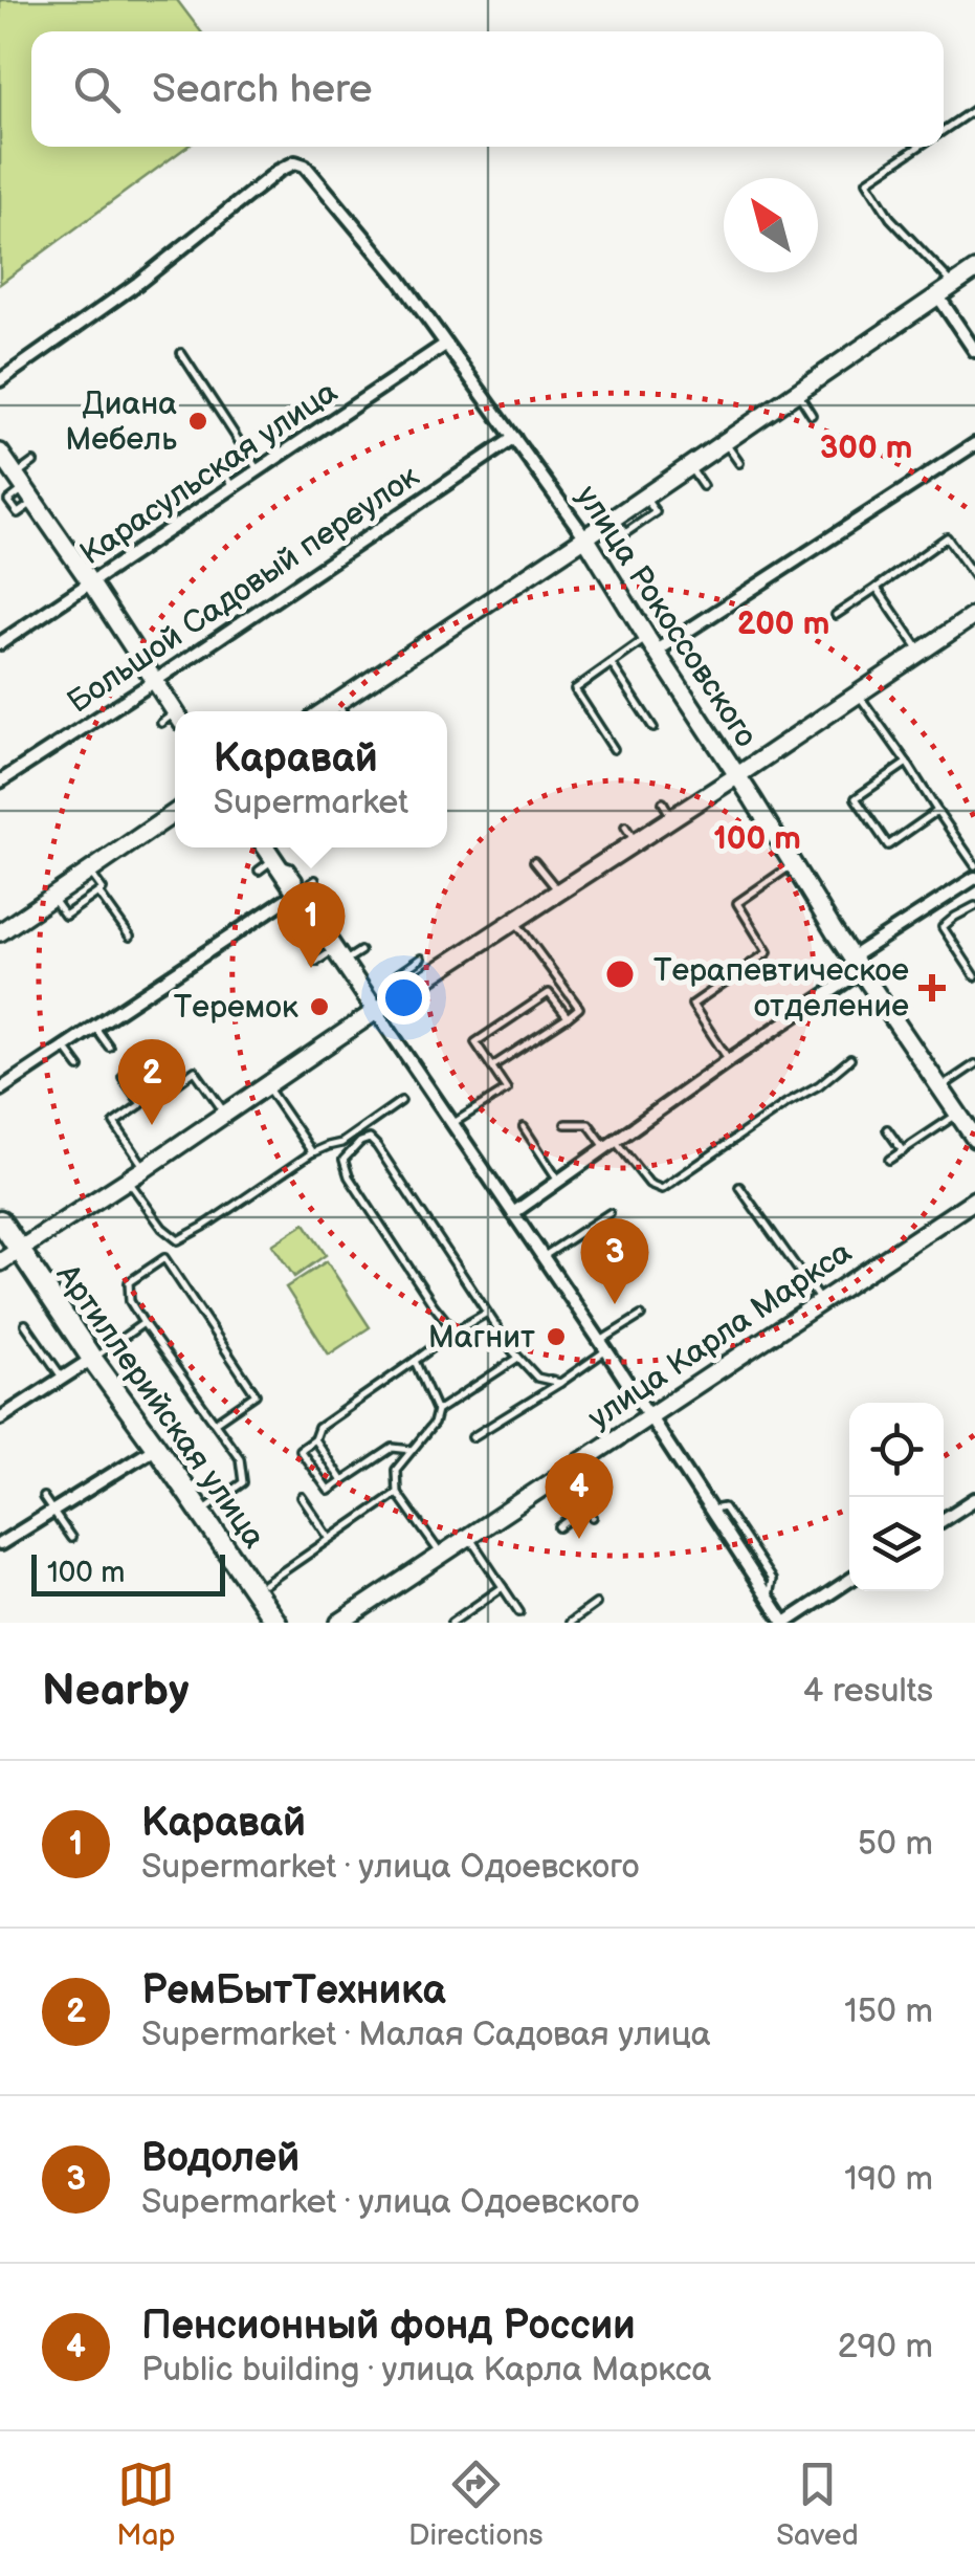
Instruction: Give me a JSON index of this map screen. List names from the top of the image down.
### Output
{
  "streets": {
    "main road": ["Артиллерийская улица"],
    "street": [
      "Карасульская улица",
      "Большой Садовый переулок",
      "улица Рокоссовского",
      "улица Карла Маркса"
    ]
  },
  "crossings": [
    ["Карасульская улица", "улица Рокоссовского"],
    ["Большой Садовый переулок", "улица Рокоссовского"]
  ],
  "places": {
    "other": ["Диана Мебель", "Теремок", "Магнит"],
    "health": ["Терапевтическое отделение"]
  },
  "scale_bar": "100 m",
  "north": "top left",
  "page": {
    "search": "Search here",
    "popup": ["Каравай", "Supermarket"],
    "pins": [
      "1",
      "2",
      "3",
      "4"
    ],
    "scale": "100 m",
    "heading": ["Nearby", "4 results"],
    "list": [
      {
        "mark": "1",
        "name": "Каравай",
        "note": "Supermarket · улица Одоевского",
        "value": "50 m"
      },
      {
        "mark": "2",
        "name": "РемБытТехника",
        "note": "Supermarket · Малая Садовая улица",
        "value": "150 m"
      },
      {
        "mark": "3",
        "name": "Водолей",
        "note": "Supermarket · улица Одоевского",
        "value": "190 m"
      },
      {
        "mark": "4",
        "name": "Пенсионный фонд России",
        "note": "Public building · улица Карла Маркса",
        "value": "290 m"
      }
    ],
    "nav": ["Map", "Directions", "Saved"]
  },
  "rings": ["300 m", "200 m", "100 m"]
}
